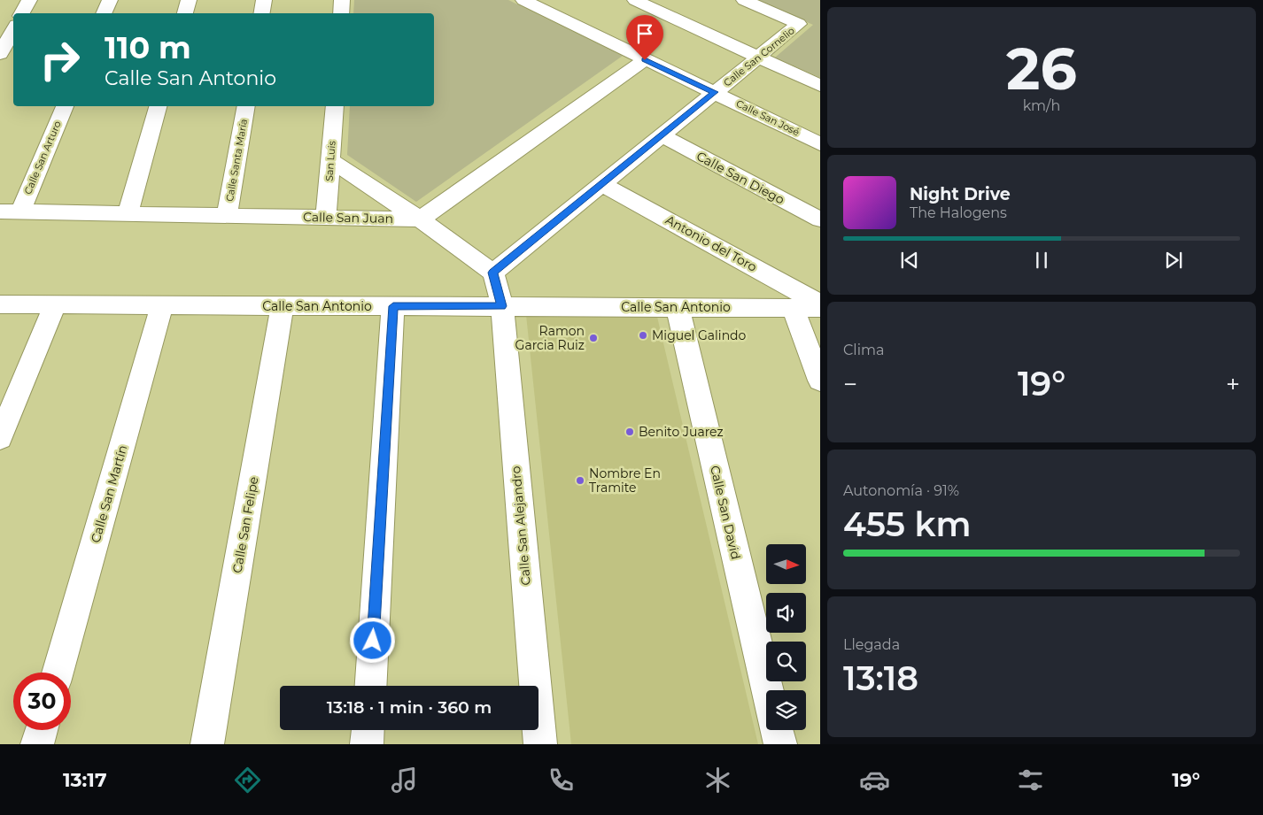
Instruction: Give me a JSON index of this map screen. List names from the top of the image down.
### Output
{
  "streets": {
    "street": [
      "Calle San Cornelio",
      "Calle San José",
      "Calle San Arturo",
      "Calle Santa María",
      "San Luis",
      "Calle San Diego",
      "Calle San Juan",
      "Antonio del Toro",
      "Calle San Antonio",
      "Calle San Martín",
      "Calle San David",
      "Calle San Felipe",
      "Calle San Alejandro"
    ]
  },
  "crossings": [
    ["Calle San Cornelio", "Calle San José"],
    ["Calle San Cornelio", "Calle San Diego"],
    ["Calle San Cornelio", "Antonio del Toro"],
    ["Calle San Cornelio", "Calle San Alejandro"],
    ["Calle San Arturo", "Calle San Juan"],
    ["Calle Santa María", "Calle San Juan"],
    ["San Luis", "Calle San Juan"],
    ["Calle San Antonio", "Calle San Martín"],
    ["Calle San Antonio", "Calle San David"],
    ["Calle San Antonio", "Calle San Felipe"],
    ["Calle San Antonio", "Calle San Alejandro"]
  ],
  "places": [
    "Miguel Galindo",
    "Ramon Garcia Ruiz",
    "Benito Juarez",
    "Nombre En Tramite"
  ],
  "north": "right",
  "page": {
    "tile": [
      ["26", "km/h"],
      "Clima",
      ["Autonomía · 91%", "455 km"],
      ["Llegada", "13:18"]
    ],
    "turn": ["110 m", "Calle San Antonio"],
    "song": ["Night Drive", "The Halogens"],
    "heat": ["−", "19°", "+"],
    "limit": "30",
    "trip": "13:18 · 1 min · 360 m",
    "tabs": ["13:17", "19°"]
  }
}
